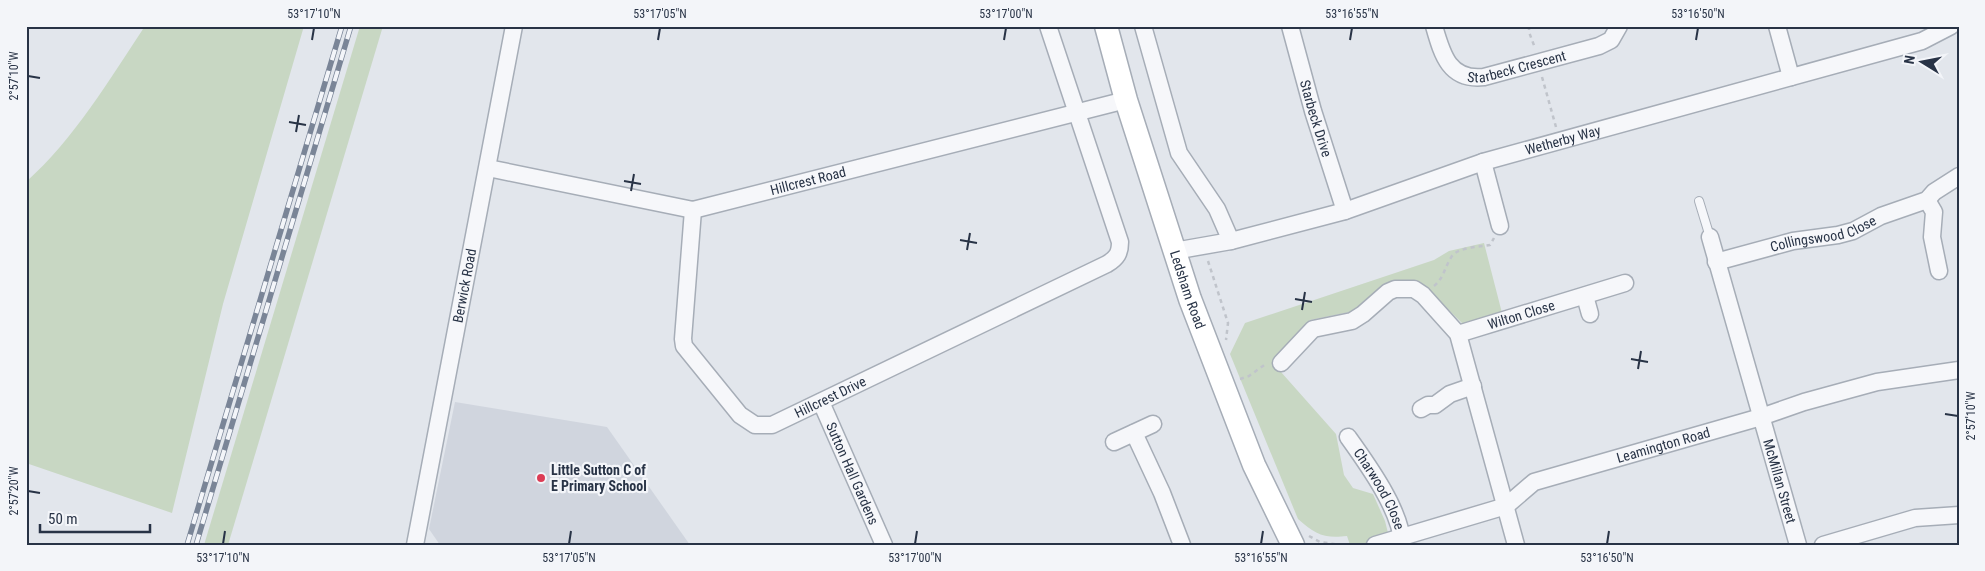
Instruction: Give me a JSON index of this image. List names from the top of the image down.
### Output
{
  "streets": {
    "main road": ["Ledsham Road"],
    "street": [
      "Starbeck Crescent",
      "Starbeck Drive",
      "Wetherby Way",
      "Hillcrest Road",
      "Collingswood Close",
      "Berwick Road",
      "Wilton Close",
      "Hillcrest Drive",
      "Leamington Road",
      "Sutton Hall Gardens",
      "McMillan Street",
      "Charwood Close"
    ]
  },
  "crossings": [
    ["Starbeck Drive", "Wetherby Way"],
    ["Wetherby Way", "Ledsham Road"],
    ["Hillcrest Road", "Berwick Road"],
    ["Hillcrest Road", "Ledsham Road"],
    ["Hillcrest Road", "Hillcrest Drive"],
    ["Hillcrest Drive", "Sutton Hall Gardens"],
    ["Leamington Road", "McMillan Street"],
    ["Leamington Road", "Charwood Close"]
  ],
  "places": ["Little Sutton C of E Primary School"],
  "scale_bar": "50 m",
  "north": "left",
  "coordinates": [
    "53°17'10\"N",
    "53°17'05\"N",
    "53°17'00\"N",
    "53°16'55\"N",
    "53°16'50\"N",
    "2°57'10\"W",
    "2°57'20\"W"
  ]
}
